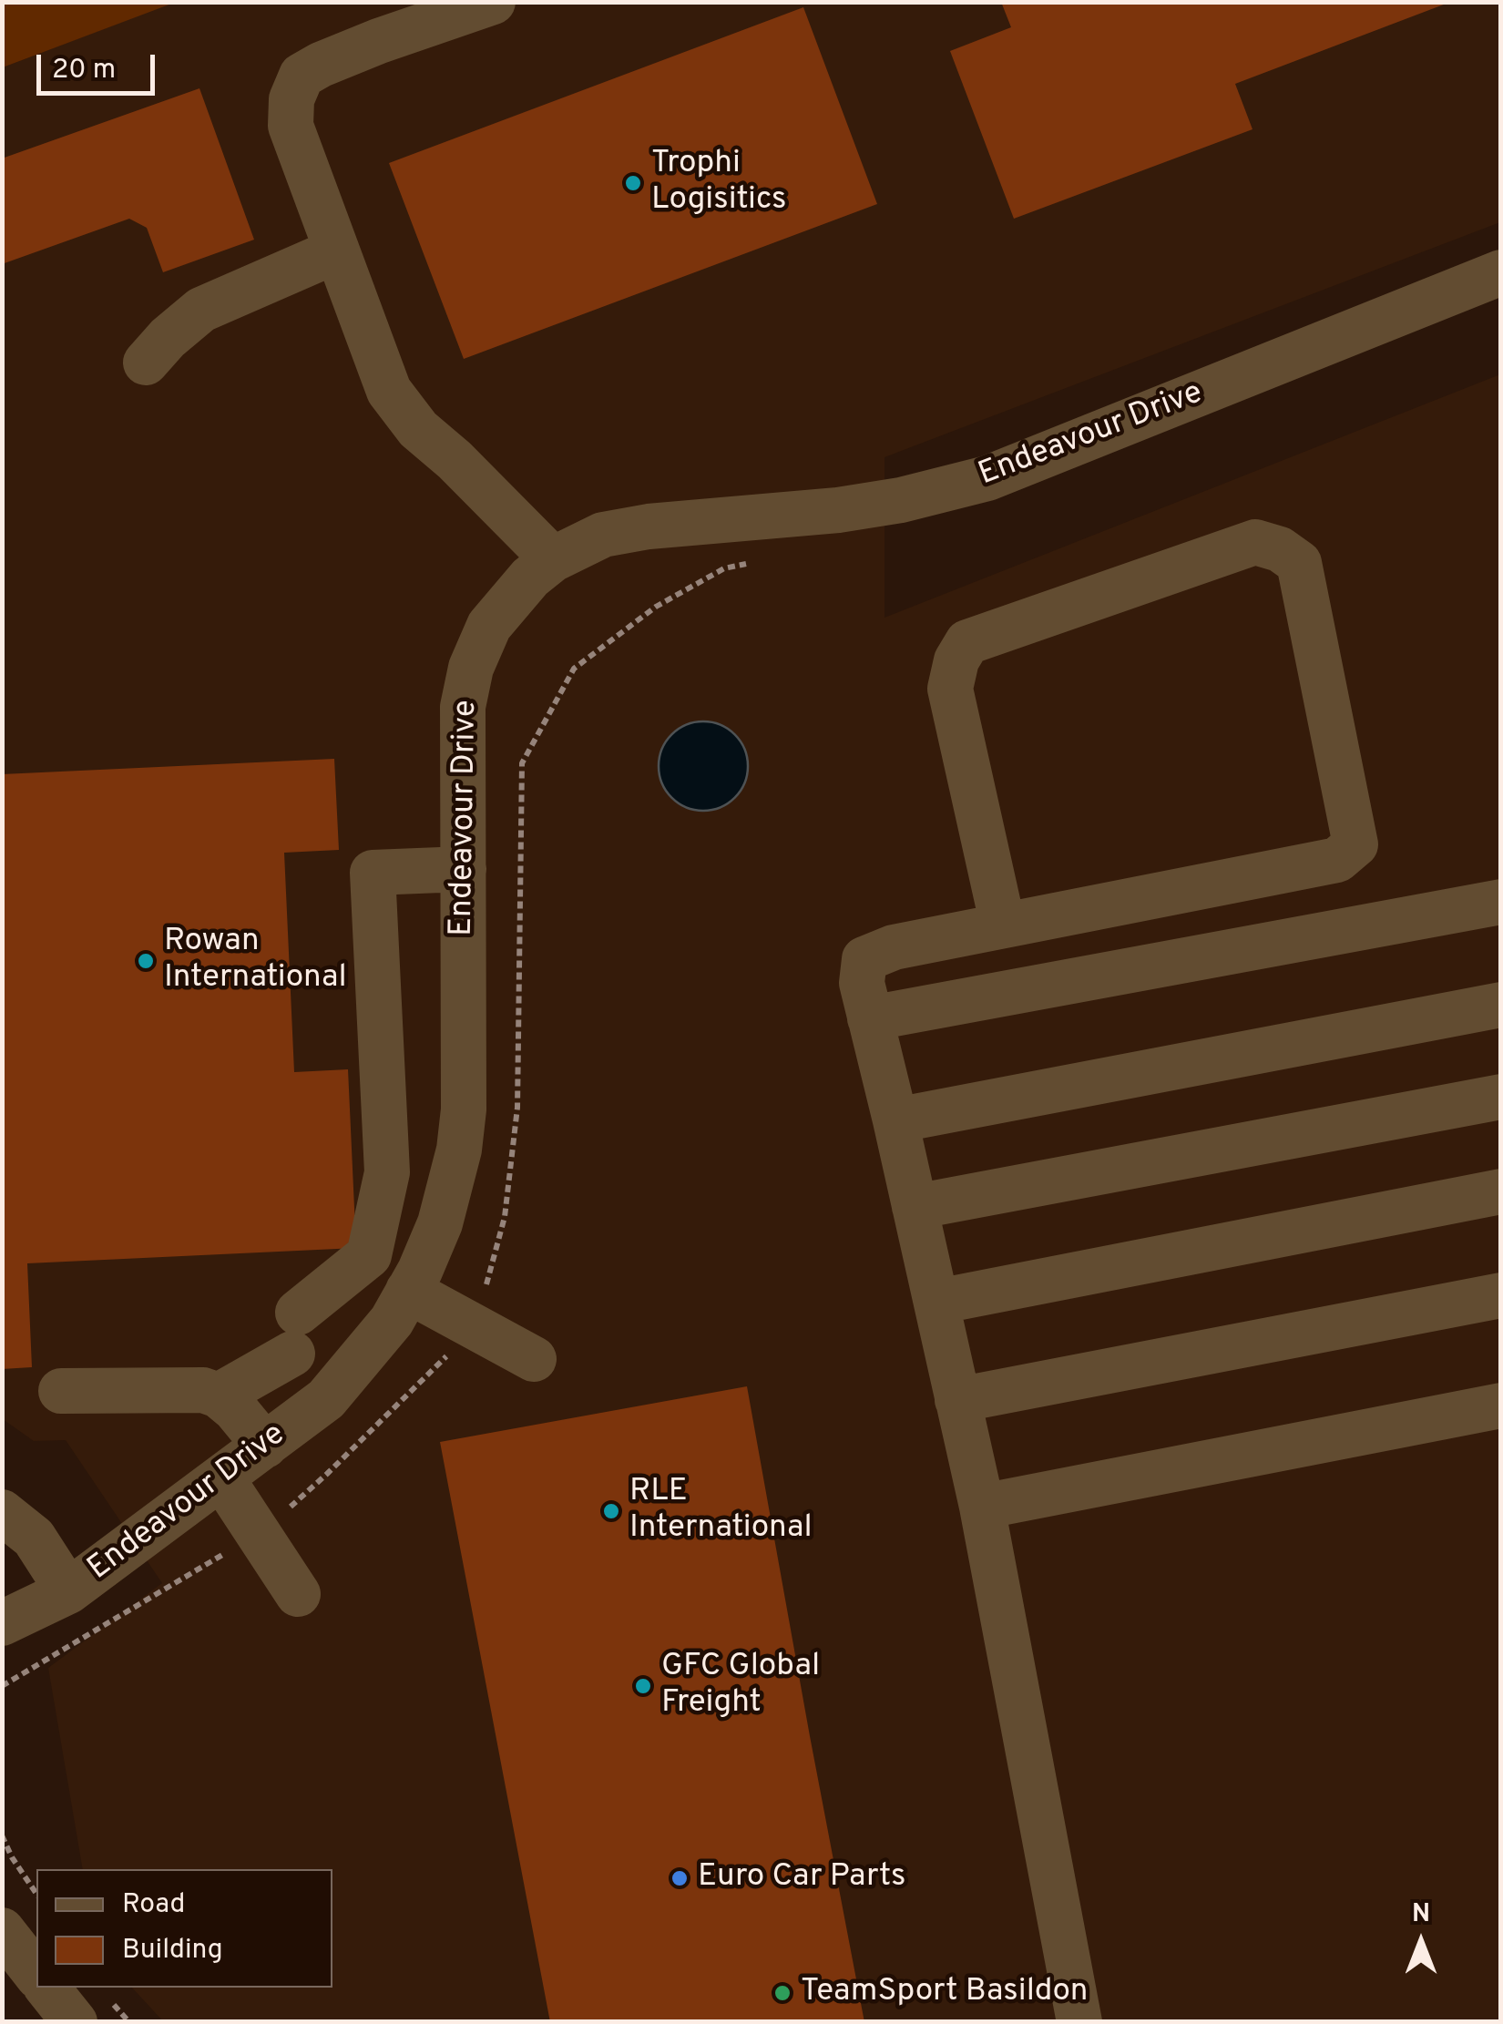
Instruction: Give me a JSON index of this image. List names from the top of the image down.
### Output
{
  "streets": {
    "street": ["Endeavour Drive"]
  },
  "places": [
    "Trophi Logisitics",
    "Rowan International",
    "RLE International",
    "GFC Global Freight",
    "Euro Car Parts",
    "TeamSport Basildon"
  ],
  "legend": ["Road", "Building"],
  "scale_bar": "20 m",
  "north": "top"
}
